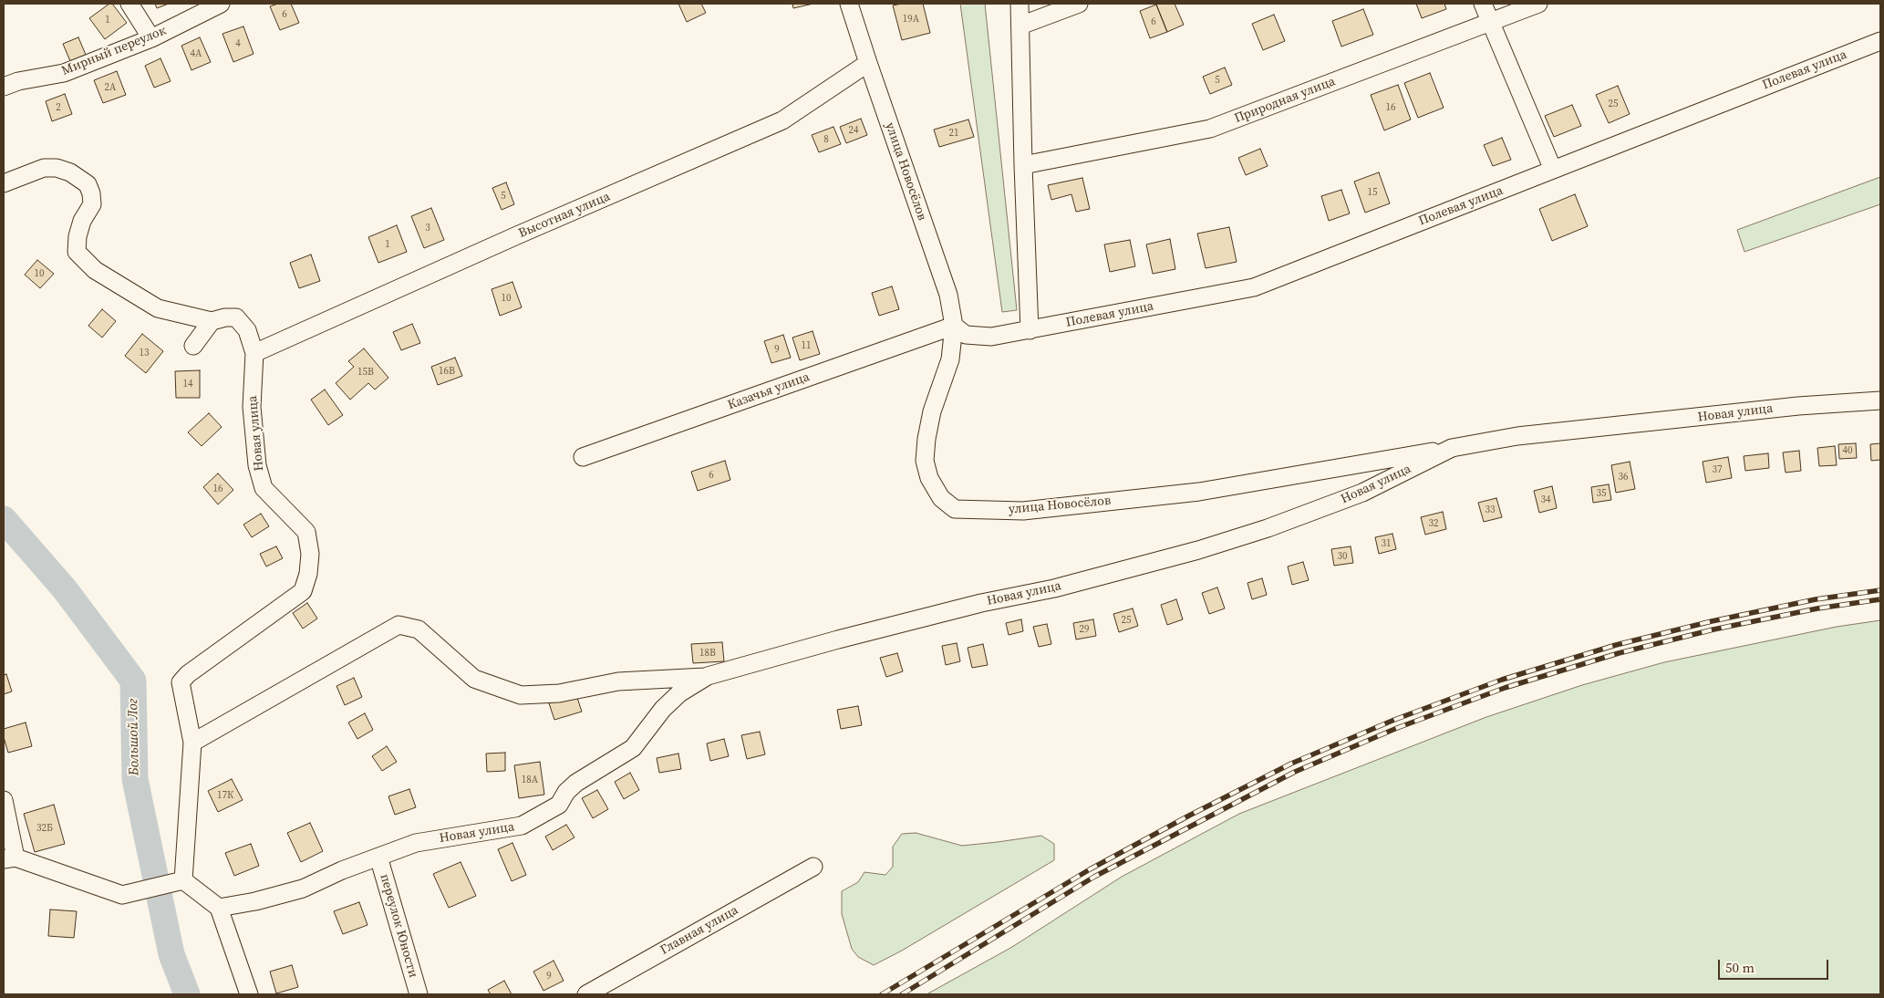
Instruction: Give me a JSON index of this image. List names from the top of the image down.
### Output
{
  "streets": {
    "street": [
      "Мирный переулок",
      "Полевая улица",
      "Природная улица",
      "улица Новосёлов",
      "Высотная улица",
      "Казачья улица",
      "Новая улица",
      "переулок Юности",
      "Главная улица"
    ]
  },
  "crossings": [
    ["Полевая улица", "улица Новосёлов"],
    ["Полевая улица", "Казачья улица"],
    ["улица Новосёлов", "Высотная улица"],
    ["улица Новосёлов", "Казачья улица"],
    ["улица Новосёлов", "Новая улица"],
    ["Высотная улица", "Новая улица"],
    ["Новая улица", "переулок Юности"]
  ],
  "water": ["Большой Лог"],
  "house_numbers": [
    "6",
    "19А",
    "1",
    "6",
    "4",
    "4А",
    "5",
    "2А",
    "25",
    "2",
    "16",
    "24",
    "21",
    "8",
    "15",
    "5",
    "3",
    "1",
    "10",
    "10",
    "11",
    "9",
    "13",
    "16В",
    "15В",
    "14",
    "40",
    "37",
    "6",
    "36",
    "16",
    "35",
    "34",
    "33",
    "32",
    "31",
    "30",
    "25",
    "29",
    "18В",
    "18А",
    "17К",
    "32Б",
    "9"
  ],
  "scale_bar": "50 m"
}
